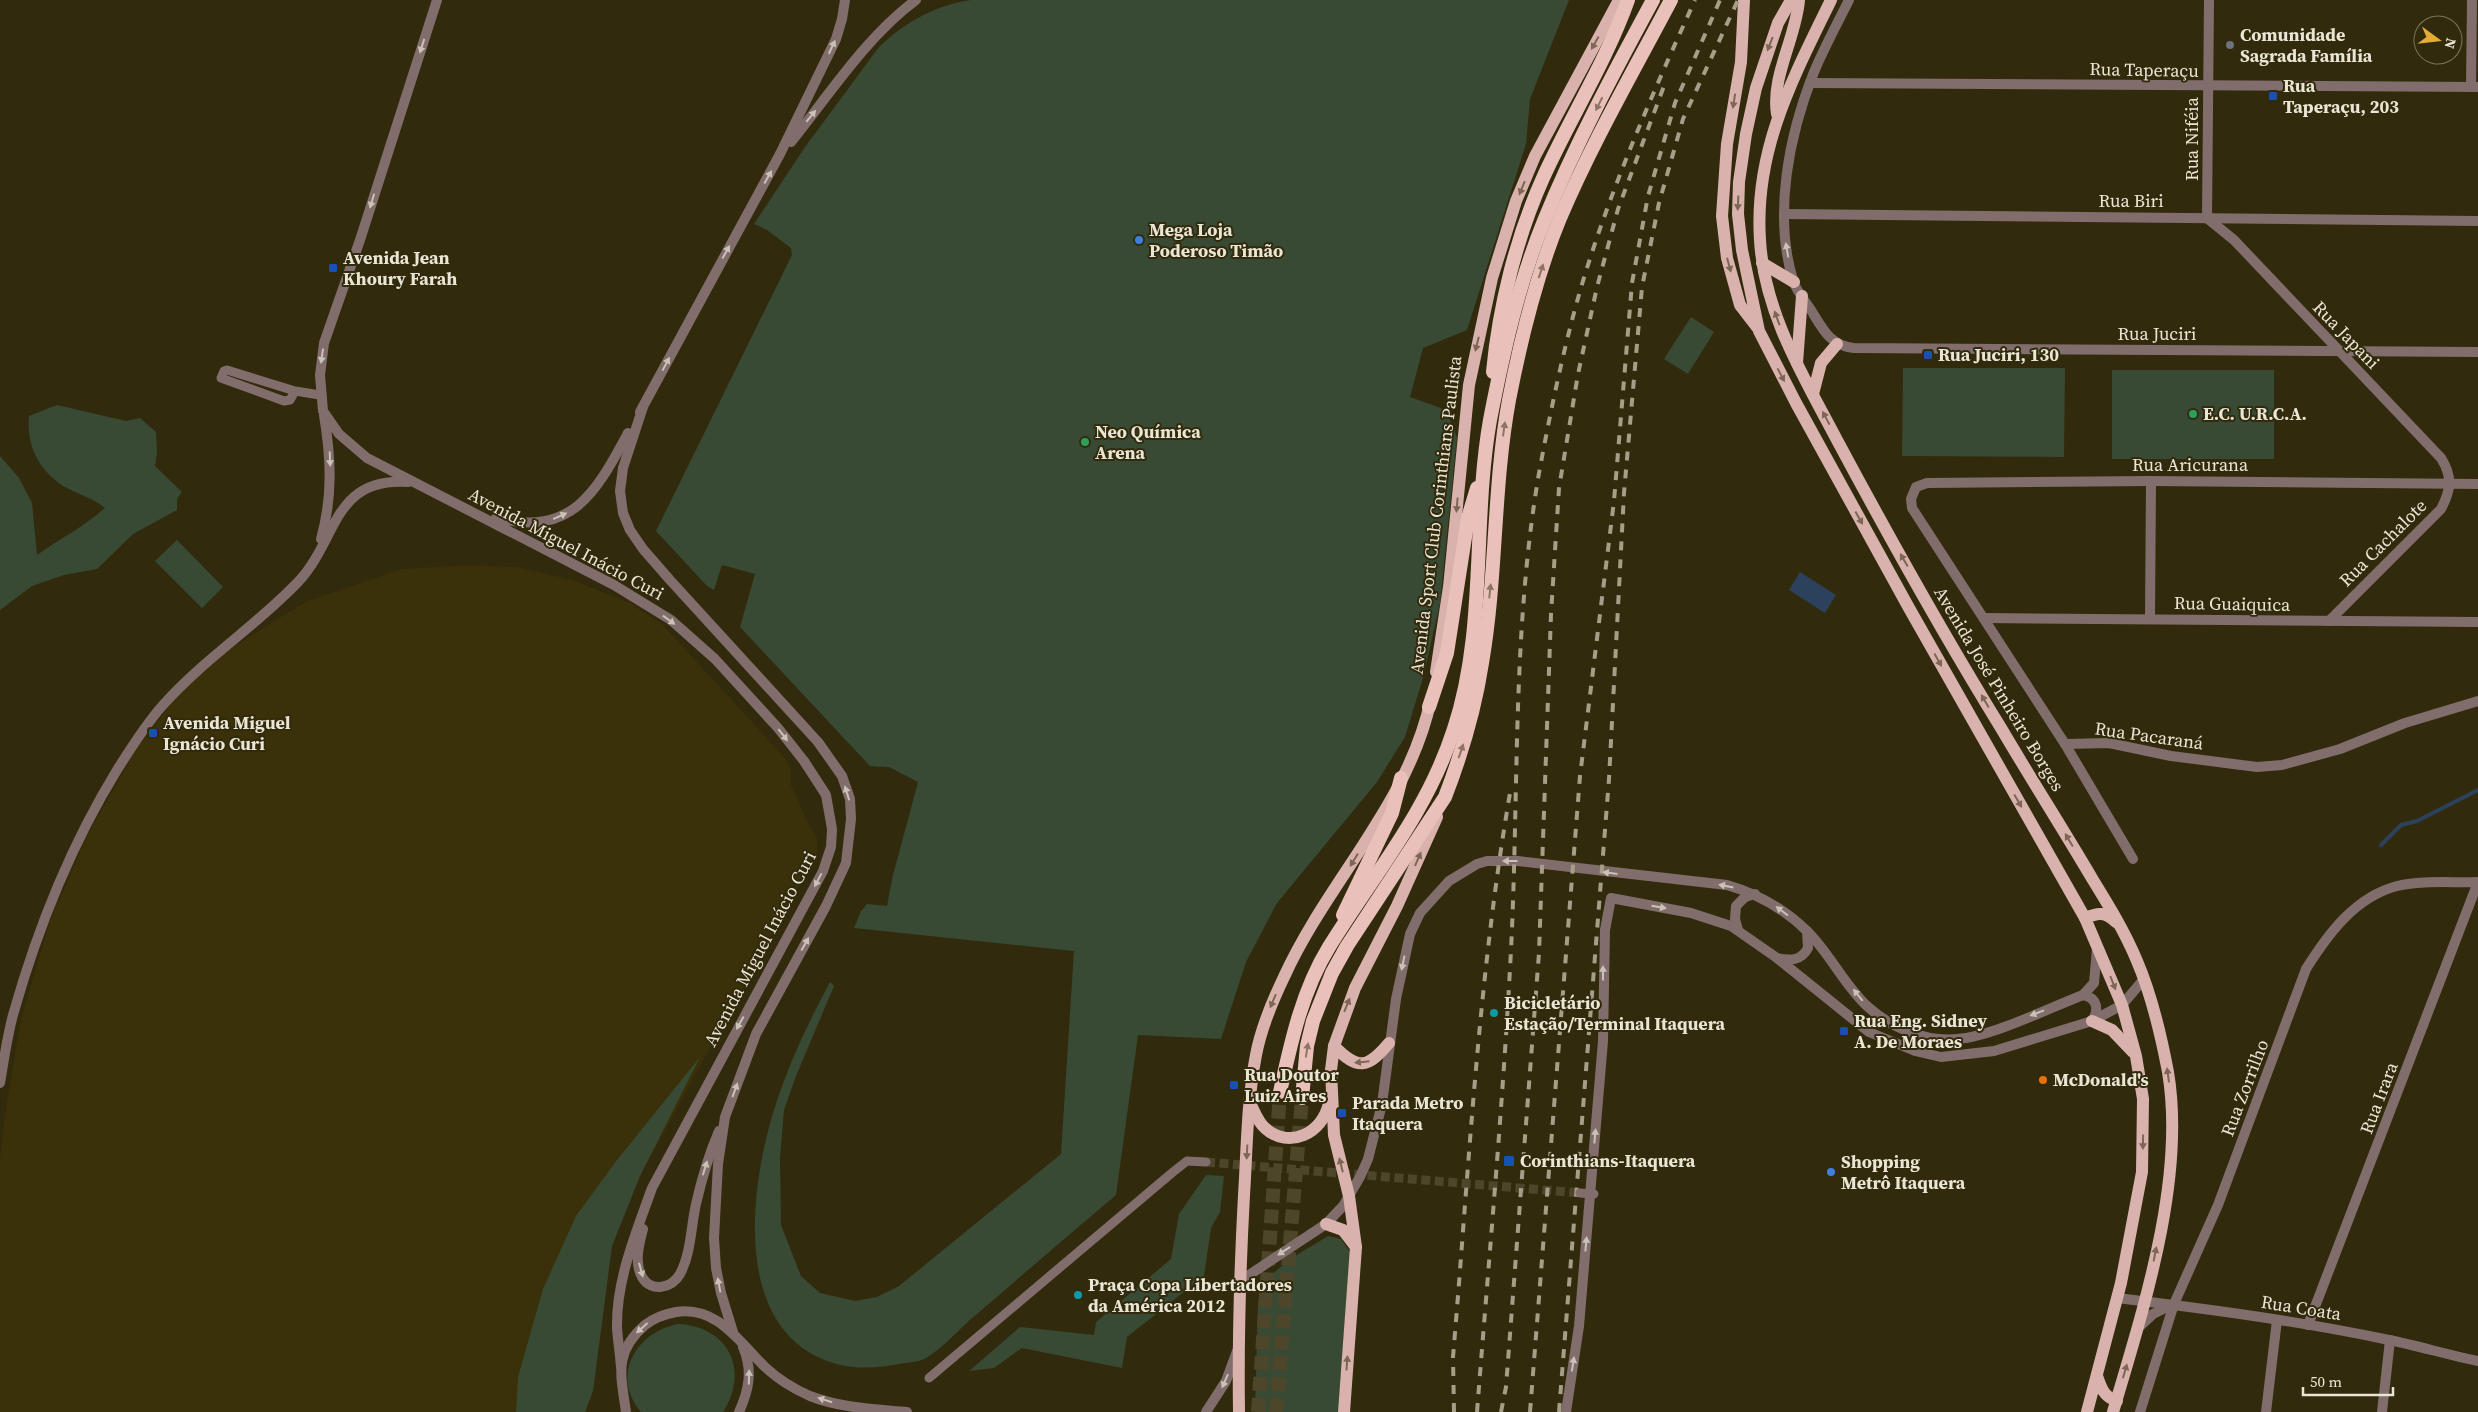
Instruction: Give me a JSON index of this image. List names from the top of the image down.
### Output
{
  "streets": {
    "main road": ["Avenida Sport Club Corinthians Paulista", "Avenida José Pinheiro Borges"],
    "street": [
      "Rua Taperaçu",
      "Rua Niféia",
      "Rua Biri",
      "Rua Juciri",
      "Rua Japani",
      "Rua Aricurana",
      "Rua Cachalote",
      "Avenida Miguel Inácio Curi",
      "Rua Guaiquica",
      "Rua Pacaraná",
      "Rua Zorrilho",
      "Rua Irara",
      "Rua Coata"
    ]
  },
  "crossings": [
    ["Rua Taperaçu", "Rua Niféia"],
    ["Rua Niféia", "Rua Biri"],
    ["Rua Niféia", "Rua Japani"],
    ["Rua Biri", "Rua Japani"],
    ["Rua Juciri", "Rua Japani"],
    ["Rua Japani", "Rua Aricurana"],
    ["Rua Japani", "Rua Cachalote"],
    ["Rua Aricurana", "Rua Cachalote"],
    ["Rua Aricurana", "Rua Guaiquica"],
    ["Rua Cachalote", "Rua Guaiquica"],
    ["Avenida José Pinheiro Borges", "Rua Coata"],
    ["Rua Zorrilho", "Rua Irara"],
    ["Rua Zorrilho", "Rua Coata"],
    ["Rua Irara", "Rua Coata"]
  ],
  "one_way": ["Avenida Sport Club Corinthians Paulista"],
  "places": {
    "other": [
      "Comunidade Sagrada Família",
      "Mega Loja Poderoso Timão",
      "E.C. U.R.C.A.",
      "Neo Química Arena",
      "Bicicletário Estação/Terminal Itaquera",
      "McDonald's",
      "Shopping Metrô Itaquera",
      "Praça Copa Libertadores da América 2012"
    ],
    "transit": [
      "Rua Taperaçu, 203",
      "Avenida Jean Khoury Farah",
      "Rua Juciri, 130",
      "Avenida Miguel Ignácio Curi",
      "Rua Eng. Sidney A. De Moraes",
      "Rua Doutor Luiz Aires",
      "Parada Metro Itaquera",
      "Corinthians-Itaquera"
    ]
  },
  "scale_bar": "50 m",
  "north": "right"
}
